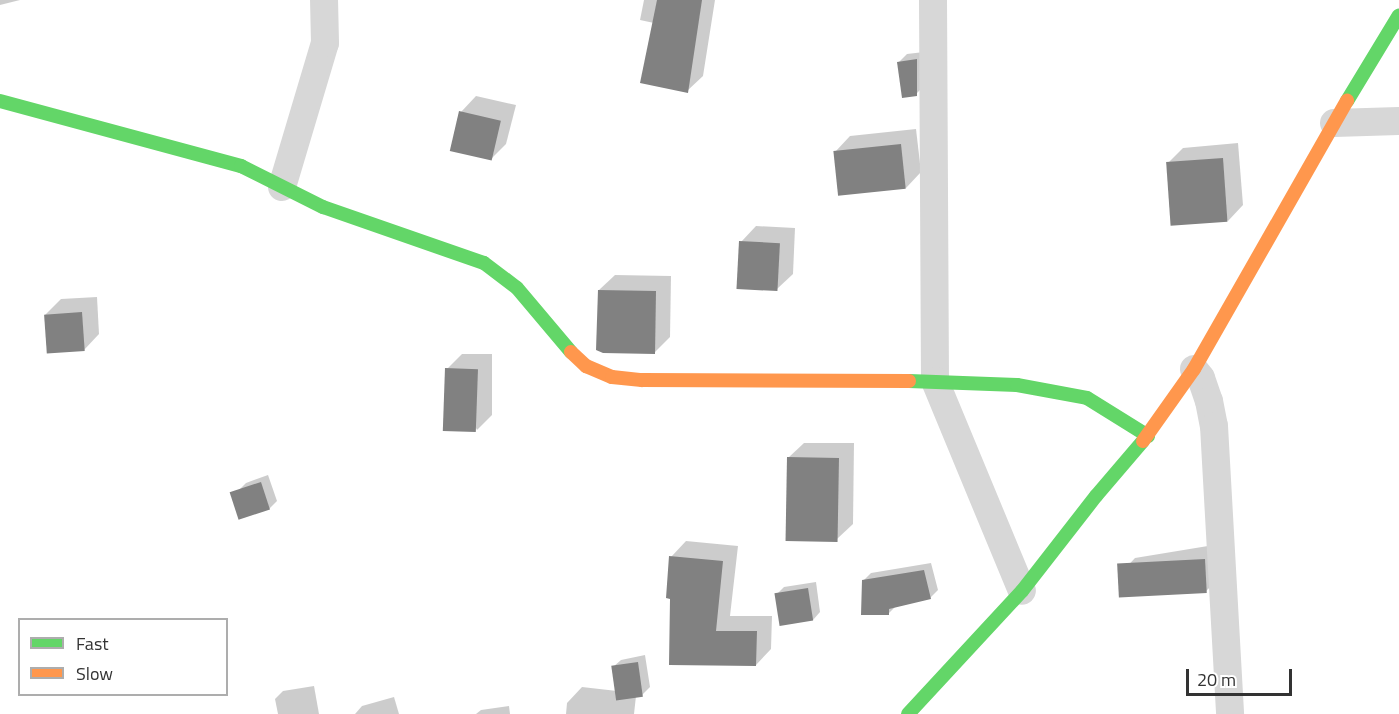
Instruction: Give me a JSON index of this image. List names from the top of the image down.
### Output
{
  "legend": ["Fast", "Slow"],
  "scale_bar": "20 m"
}
